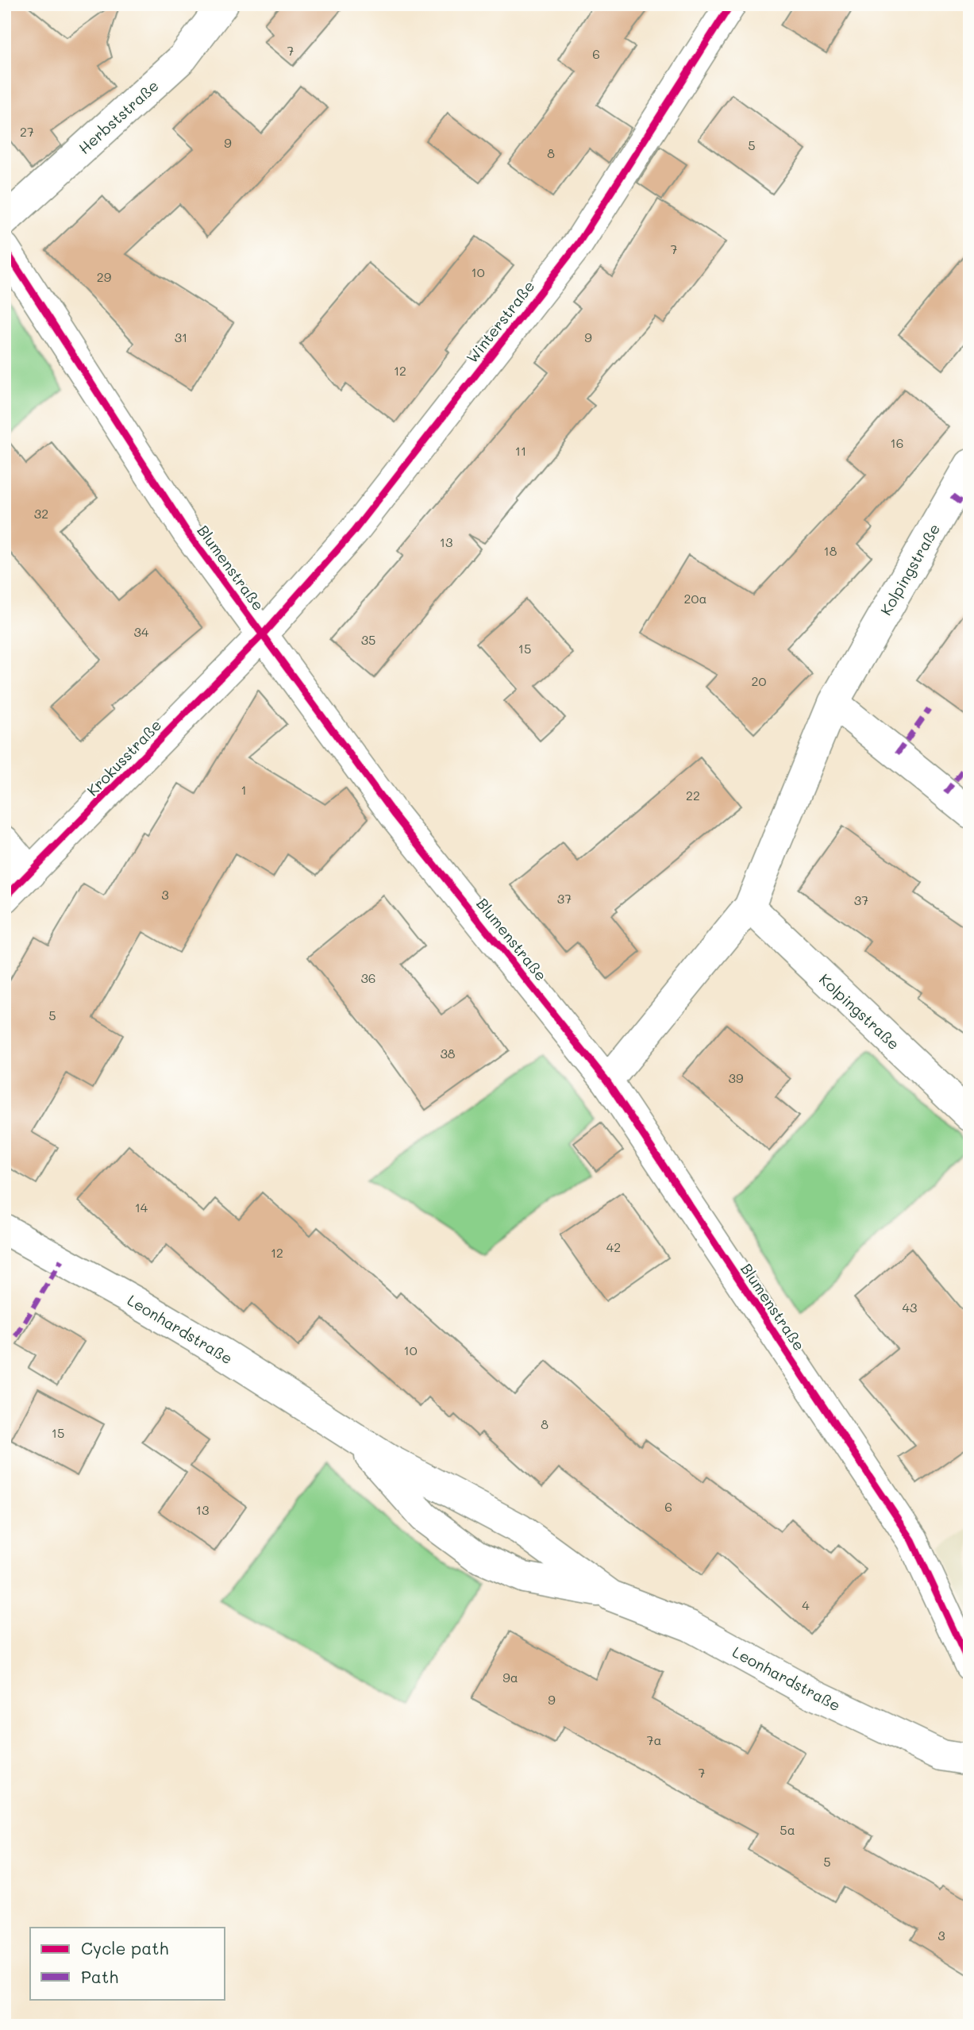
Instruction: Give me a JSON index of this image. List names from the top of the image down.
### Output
{
  "streets": {
    "street": [
      "Herbststraße",
      "Winterstraße",
      "Blumenstraße",
      "Kolpingstraße",
      "Krokusstraße",
      "Leonhardstraße"
    ]
  },
  "crossings": [
    ["Winterstraße", "Blumenstraße"],
    ["Winterstraße", "Krokusstraße"],
    ["Blumenstraße", "Kolpingstraße"],
    ["Blumenstraße", "Krokusstraße"]
  ],
  "house_numbers": [
    "7",
    "6",
    "27",
    "9",
    "5",
    "8",
    "7",
    "10",
    "29",
    "31",
    "9",
    "12",
    "16",
    "11",
    "32",
    "13",
    "18",
    "20a",
    "34",
    "35",
    "15",
    "20",
    "1",
    "22",
    "3",
    "37",
    "37",
    "36",
    "5",
    "38",
    "39",
    "14",
    "42",
    "12",
    "43",
    "10",
    "8",
    "15",
    "6",
    "13",
    "4",
    "9a",
    "9",
    "7a",
    "7",
    "5a",
    "5",
    "3"
  ],
  "legend": ["Cycle path", "Path"]
}
